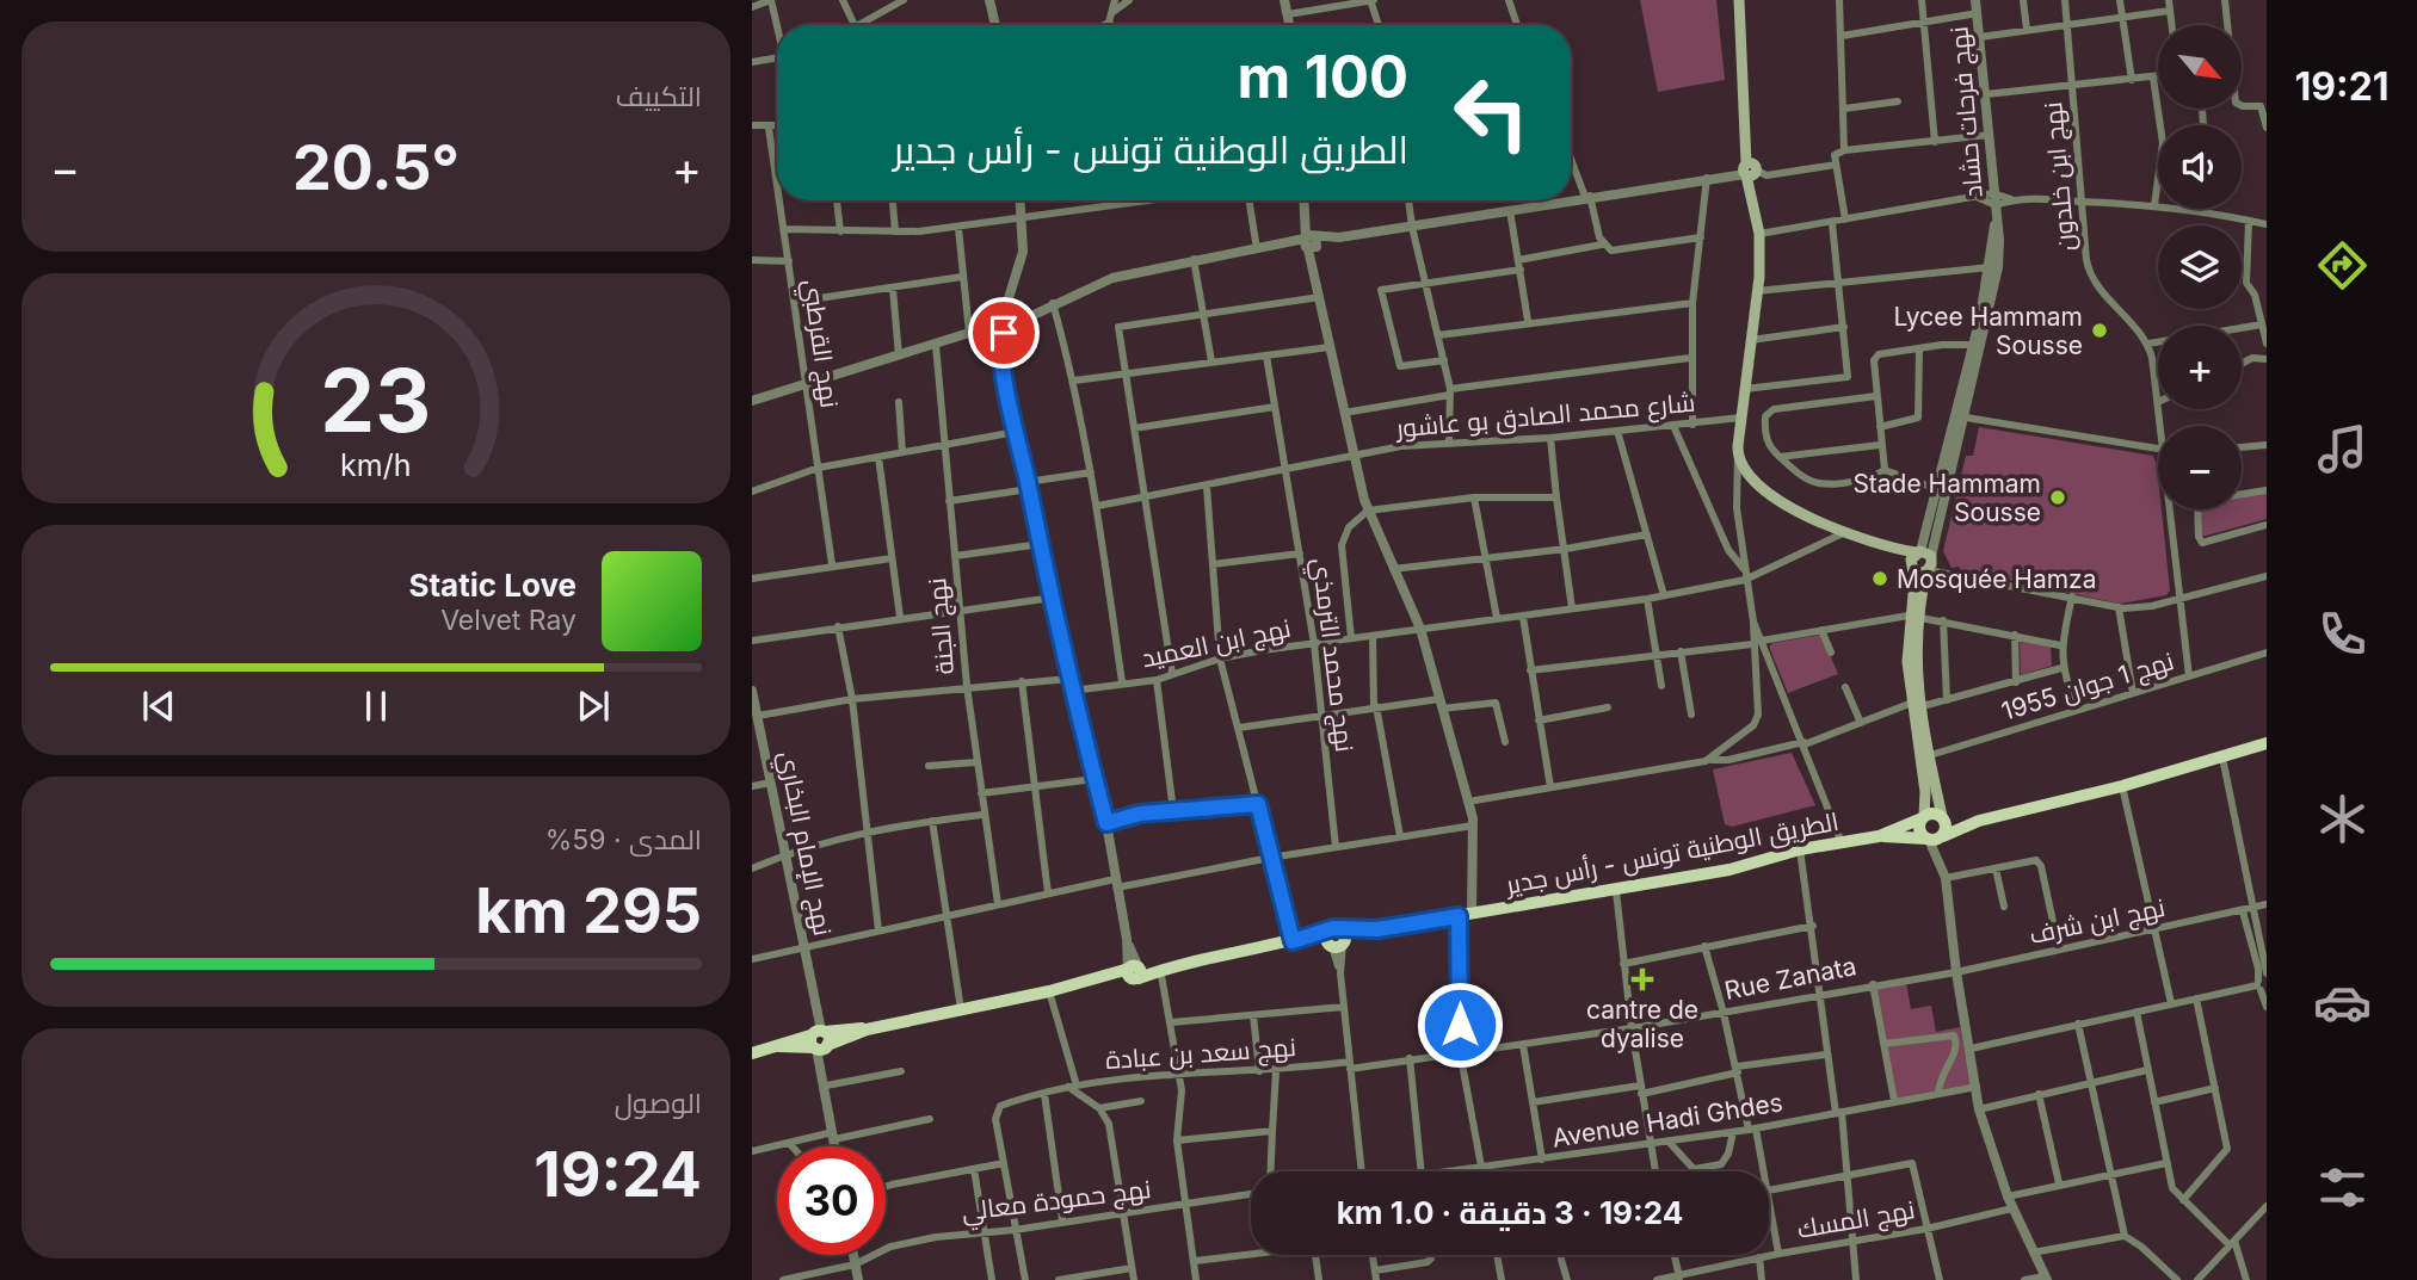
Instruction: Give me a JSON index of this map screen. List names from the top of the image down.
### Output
{
  "streets": {
    "main road": ["الطريق الوطنية تونس - رأس جدير"],
    "street": [
      "نهج فرحات حشاد",
      "نهج ابن خلدون",
      "نهج القرطبي",
      "شارع محمد الصادق بو عاشور",
      "نهج الجنة",
      "نهج ابن العميد",
      "نهج محمد الترمذي",
      "نهج 1 جوان 1955",
      "نهج الإمام البخاري",
      "نهج ابن شرف",
      "Rue Zanata",
      "نهج سعد بن عبادة",
      "Avenue Hadi Ghdes",
      "نهج حمودة معالي",
      "نهج المسك"
    ]
  },
  "crossings": [
    ["نهج ابن خلدون", "نهج 1 جوان 1955"],
    ["شارع محمد الصادق بو عاشور", "نهج محمد الترمذي"],
    ["نهج ابن العميد", "نهج محمد الترمذي"],
    ["نهج الإمام البخاري", "الطريق الوطنية تونس - رأس جدير"],
    ["نهج ابن شرف", "Rue Zanata"]
  ],
  "places": {
    "other": ["Lycee Hammam Sousse", "Stade Hammam Sousse", "Mosquée Hamza"],
    "health": ["cantre de dyalise"]
  },
  "north": "bottom right",
  "page": {
    "tabs": "19:21",
    "tile": [
      "التكييف",
      ["المدى · 59%", "295 km"],
      ["الوصول", "19:24"]
    ],
    "map_buttons": ["+", "−"],
    "turn": ["100 m", "الطريق الوطنية تونس - رأس جدير"],
    "heat": ["−", "20.5°", "+"],
    "song": ["Static Love", "Velvet Ray"],
    "limit": "30",
    "trip": "19:24 · 3 دقيقة · 1.0 km",
    "gauge": ["23", "km/h"]
  }
}
